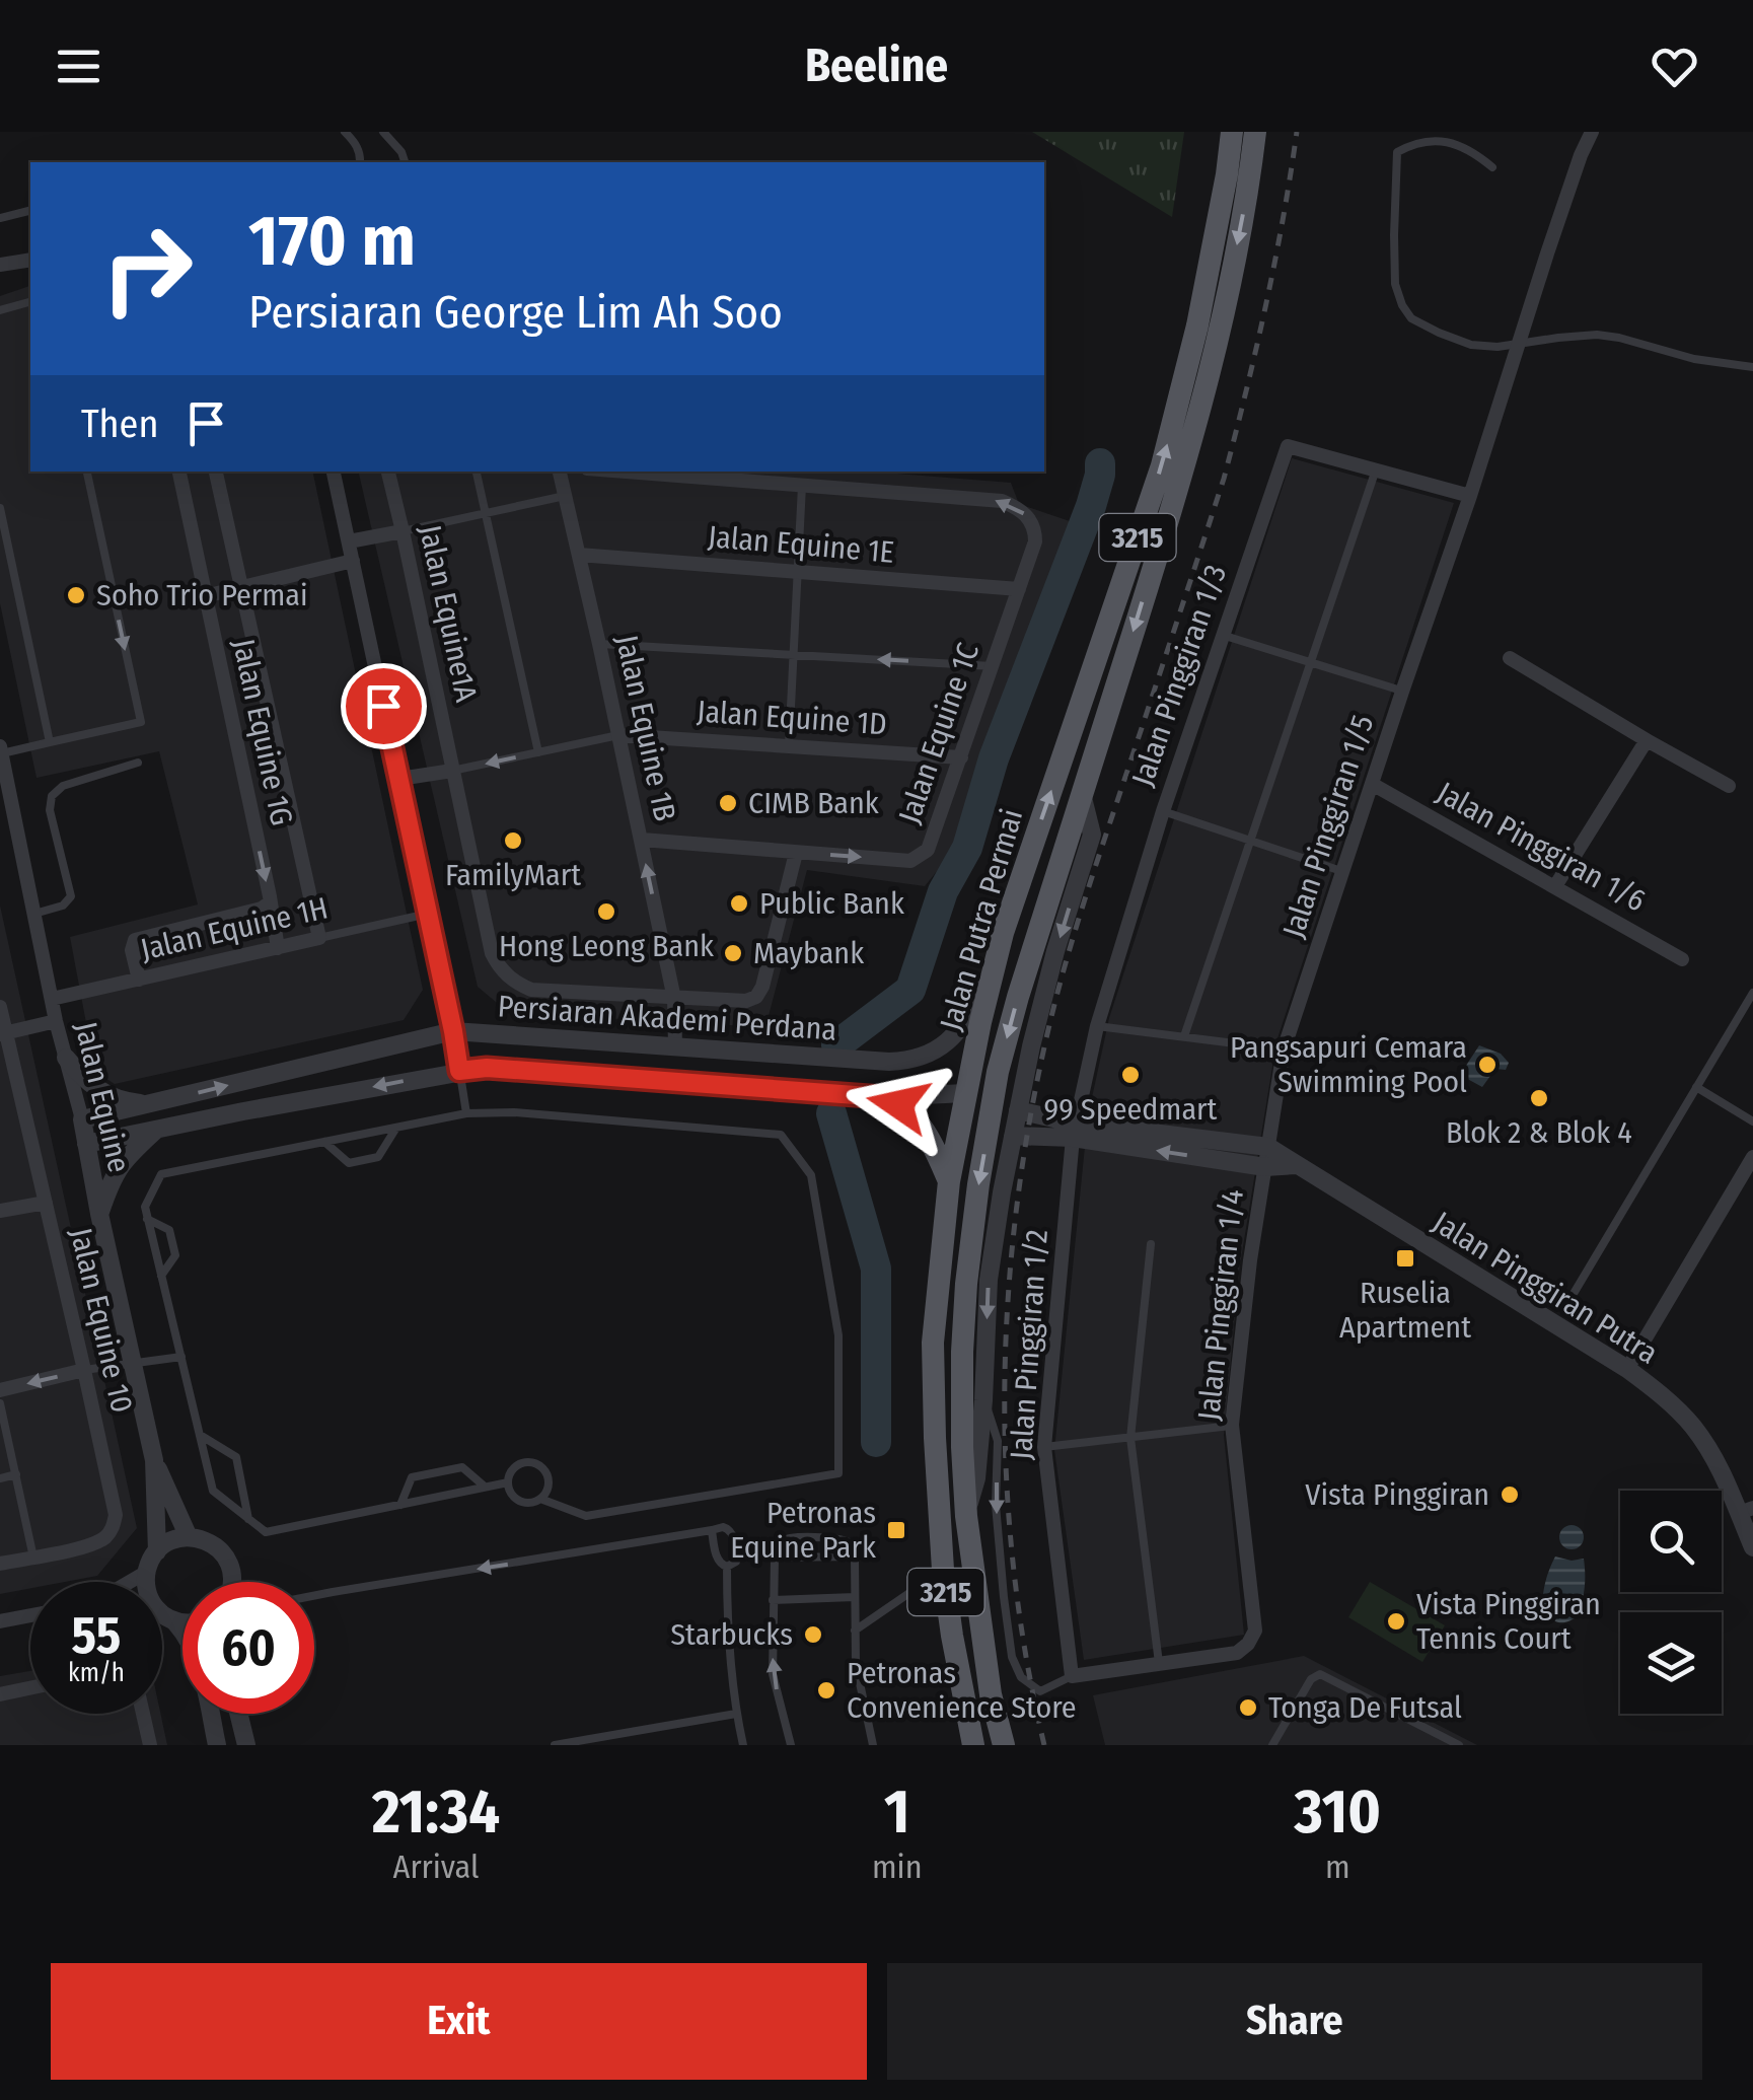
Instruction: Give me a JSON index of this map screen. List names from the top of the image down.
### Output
{
  "streets": {
    "main road": ["3215", "Jalan Putra Permai"],
    "street": [
      "Jalan Equine 1E",
      "Jalan Equine1A",
      "Jalan Pinggiran 1/3",
      "Jalan Equine 1D",
      "Jalan Equine 1B",
      "Jalan Equine 1G",
      "Jalan Equine 1C",
      "Jalan Pinggiran 1/5",
      "Jalan Pinggiran 1/6",
      "Jalan Equine 1H",
      "Persiaran Akademi Perdana",
      "Jalan Equine",
      "Jalan Pinggiran Putra",
      "Jalan Pinggiran 1/4",
      "Jalan Equine 10",
      "Jalan Pinggiran 1/2"
    ]
  },
  "crossings": [
    ["Jalan Equine 1E", "Jalan Equine 1B"],
    ["Jalan Equine 1E", "Jalan Equine 1C"],
    ["Jalan Equine1A", "Jalan Equine 1B"],
    ["Jalan Pinggiran 1/3", "Jalan Pinggiran 1/5"],
    ["Jalan Pinggiran 1/3", "Jalan Pinggiran Putra"],
    ["Jalan Pinggiran 1/3", "Jalan Pinggiran 1/2"],
    ["Jalan Equine 1D", "Jalan Equine 1B"],
    ["Jalan Equine 1D", "Jalan Equine 1C"],
    ["Jalan Equine 1B", "Jalan Equine 1C"],
    ["Jalan Equine 1B", "Persiaran Akademi Perdana"],
    ["Jalan Equine 1G", "Jalan Equine 1H"],
    ["Jalan Pinggiran 1/5", "Jalan Pinggiran 1/6"],
    ["Jalan Pinggiran 1/5", "Jalan Pinggiran Putra"],
    ["Jalan Pinggiran 1/5", "Jalan Pinggiran 1/4"],
    ["Jalan Putra Permai", "Persiaran Akademi Perdana"],
    ["Jalan Equine 1H", "Jalan Equine"],
    ["Persiaran Akademi Perdana", "Jalan Equine"],
    ["Jalan Pinggiran Putra", "Jalan Pinggiran 1/4"],
    ["Jalan Pinggiran Putra", "Jalan Pinggiran 1/2"]
  ],
  "places": {
    "other": [
      "Soho Trio Permai",
      "CIMB Bank",
      "FamilyMart",
      "Public Bank",
      "Hong Leong Bank",
      "Maybank",
      "Pangsapuri Cemara Swimming Pool",
      "99 Speedmart",
      "Blok 2 & Blok 4",
      "Vista Pinggiran",
      "Vista Pinggiran Tennis Court",
      "Starbucks",
      "Petronas Convenience Store",
      "Tonga De Futsal"
    ],
    "transit": ["Ruselia Apartment", "Petronas Equine Park"]
  },
  "page": {
    "header": "Beeline",
    "turn": ["170 m", "Persiaran George Lim Ah Soo"],
    "then": "Then",
    "speed": "55 km/h",
    "limit": "60",
    "eta": [
      "21:34",
      "Arrival",
      "1",
      "min",
      "310",
      "m"
    ],
    "buttons": ["Exit", "Share"]
  }
}
